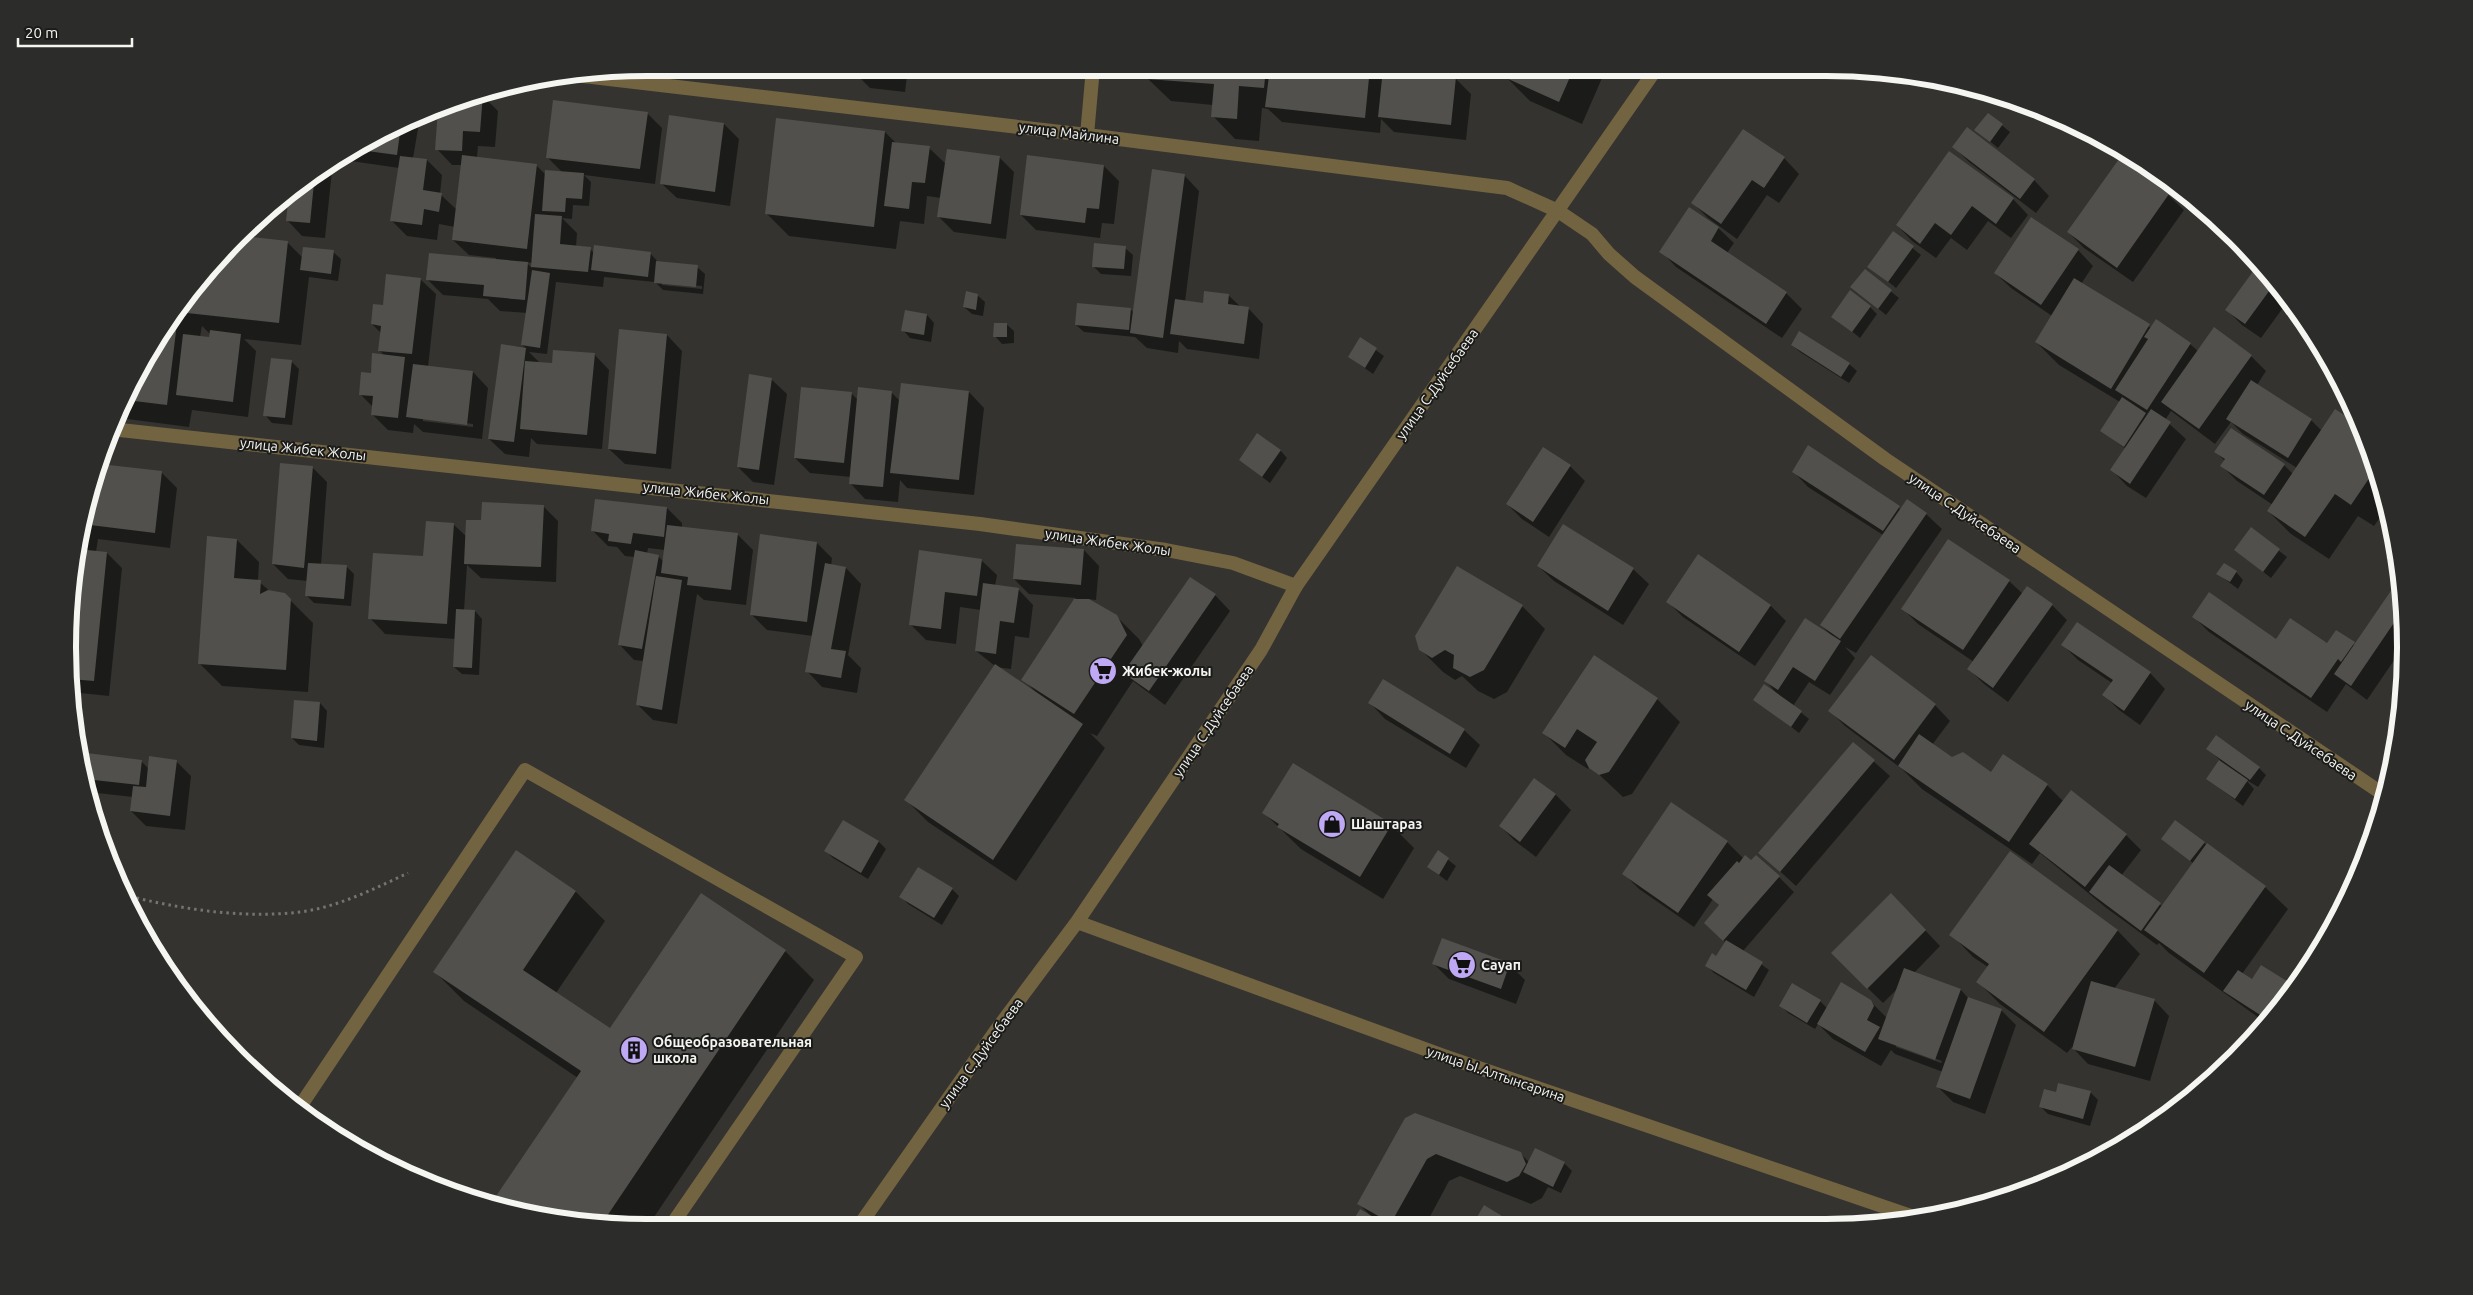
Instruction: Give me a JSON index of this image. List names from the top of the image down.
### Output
{
  "streets": {
    "street": [
      "улица Майлина",
      "улица С.Дуйсебаева",
      "улица Жибек Жолы",
      "улица Ы.Алтынсарина"
    ]
  },
  "crossings": [
    ["улица Майлина", "улица С.Дуйсебаева"],
    ["улица С.Дуйсебаева", "улица Жибек Жолы"],
    ["улица С.Дуйсебаева", "улица Ы.Алтынсарина"]
  ],
  "places": {
    "supermarket": ["Жибек-жолы", "Сауап"],
    "shop": ["Шаштараз"],
    "building": ["Общеобразовательная школа"]
  },
  "scale_bar": "20 m"
}
